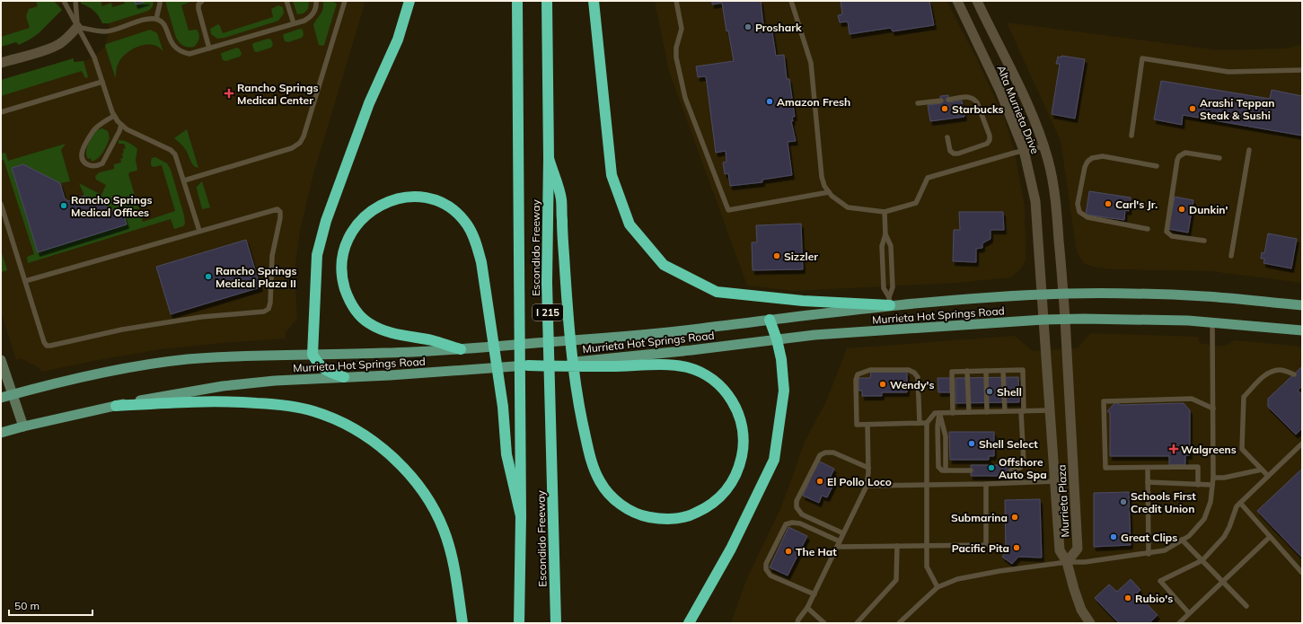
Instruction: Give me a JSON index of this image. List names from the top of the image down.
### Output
{
  "streets": {
    "highway": ["Escondido Freeway", "I 215"],
    "main road": ["Murrieta Hot Springs Road"],
    "street": ["Alta Murrieta Drive", "Murrieta Plaza"]
  },
  "crossings": [
    ["Alta Murrieta Drive", "Murrieta Hot Springs Road"],
    ["Alta Murrieta Drive", "Murrieta Plaza"],
    ["Murrieta Hot Springs Road", "Murrieta Plaza"]
  ],
  "places": {
    "other": [
      "Proshark",
      "Amazon Fresh",
      "Starbucks",
      "Arashi Teppan Steak & Sushi",
      "Carl's Jr.",
      "Rancho Springs Medical Offices",
      "Dunkin'",
      "Sizzler",
      "Rancho Springs Medical Plaza II",
      "Wendy's",
      "Shell",
      "Shell Select",
      "Offshore Auto Spa",
      "El Pollo Loco",
      "Schools First Credit Union",
      "Submarina",
      "Great Clips",
      "Pacific Pita",
      "The Hat",
      "Rubio's"
    ],
    "health": ["Rancho Springs Medical Center", "Walgreens"]
  },
  "scale_bar": "50 m"
}
